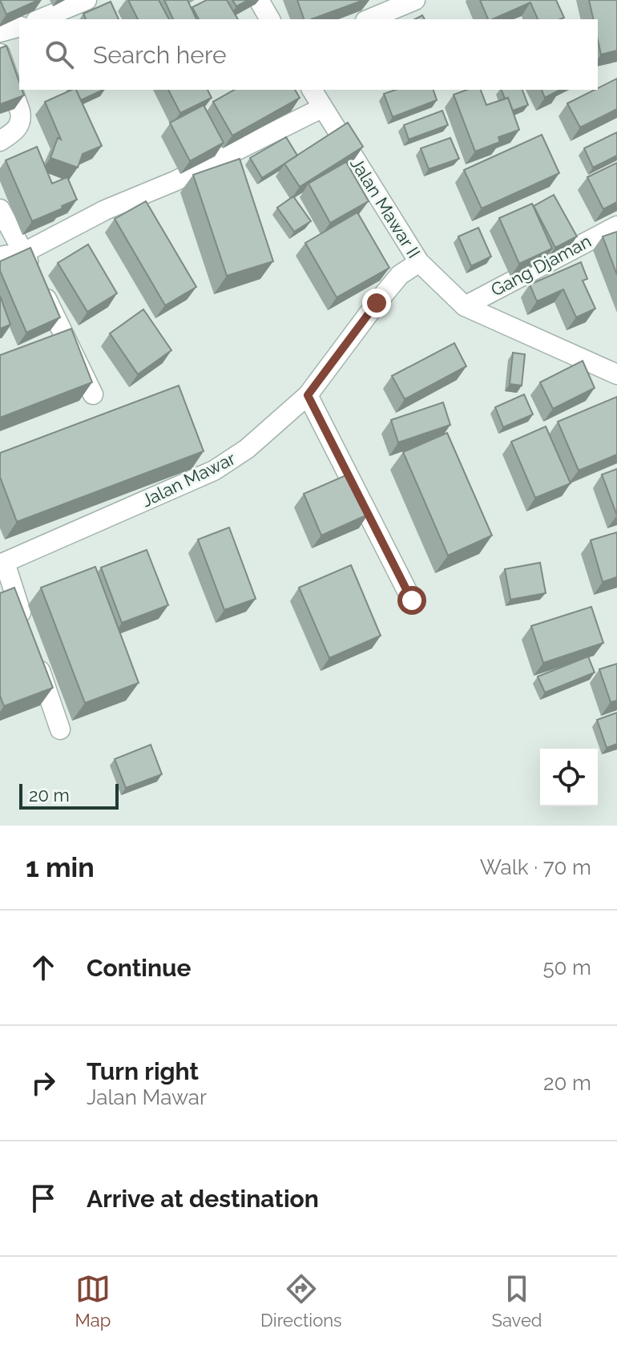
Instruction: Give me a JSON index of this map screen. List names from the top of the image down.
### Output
{
  "streets": {
    "street": ["Jalan Mawar II", "Gang Djaman", "Jalan Mawar"]
  },
  "crossings": [
    ["Jalan Mawar II", "Gang Djaman"],
    ["Jalan Mawar II", "Jalan Mawar"]
  ],
  "scale_bar": "20 m",
  "page": {
    "search": "Search here",
    "scale": "20 m",
    "heading": ["1 min", "Walk · 70 m"],
    "list": [
      ["Continue", "50 m"],
      ["Turn right", "Jalan Mawar", "20 m"],
      "Arrive at destination"
    ],
    "nav": ["Map", "Directions", "Saved"]
  }
}
